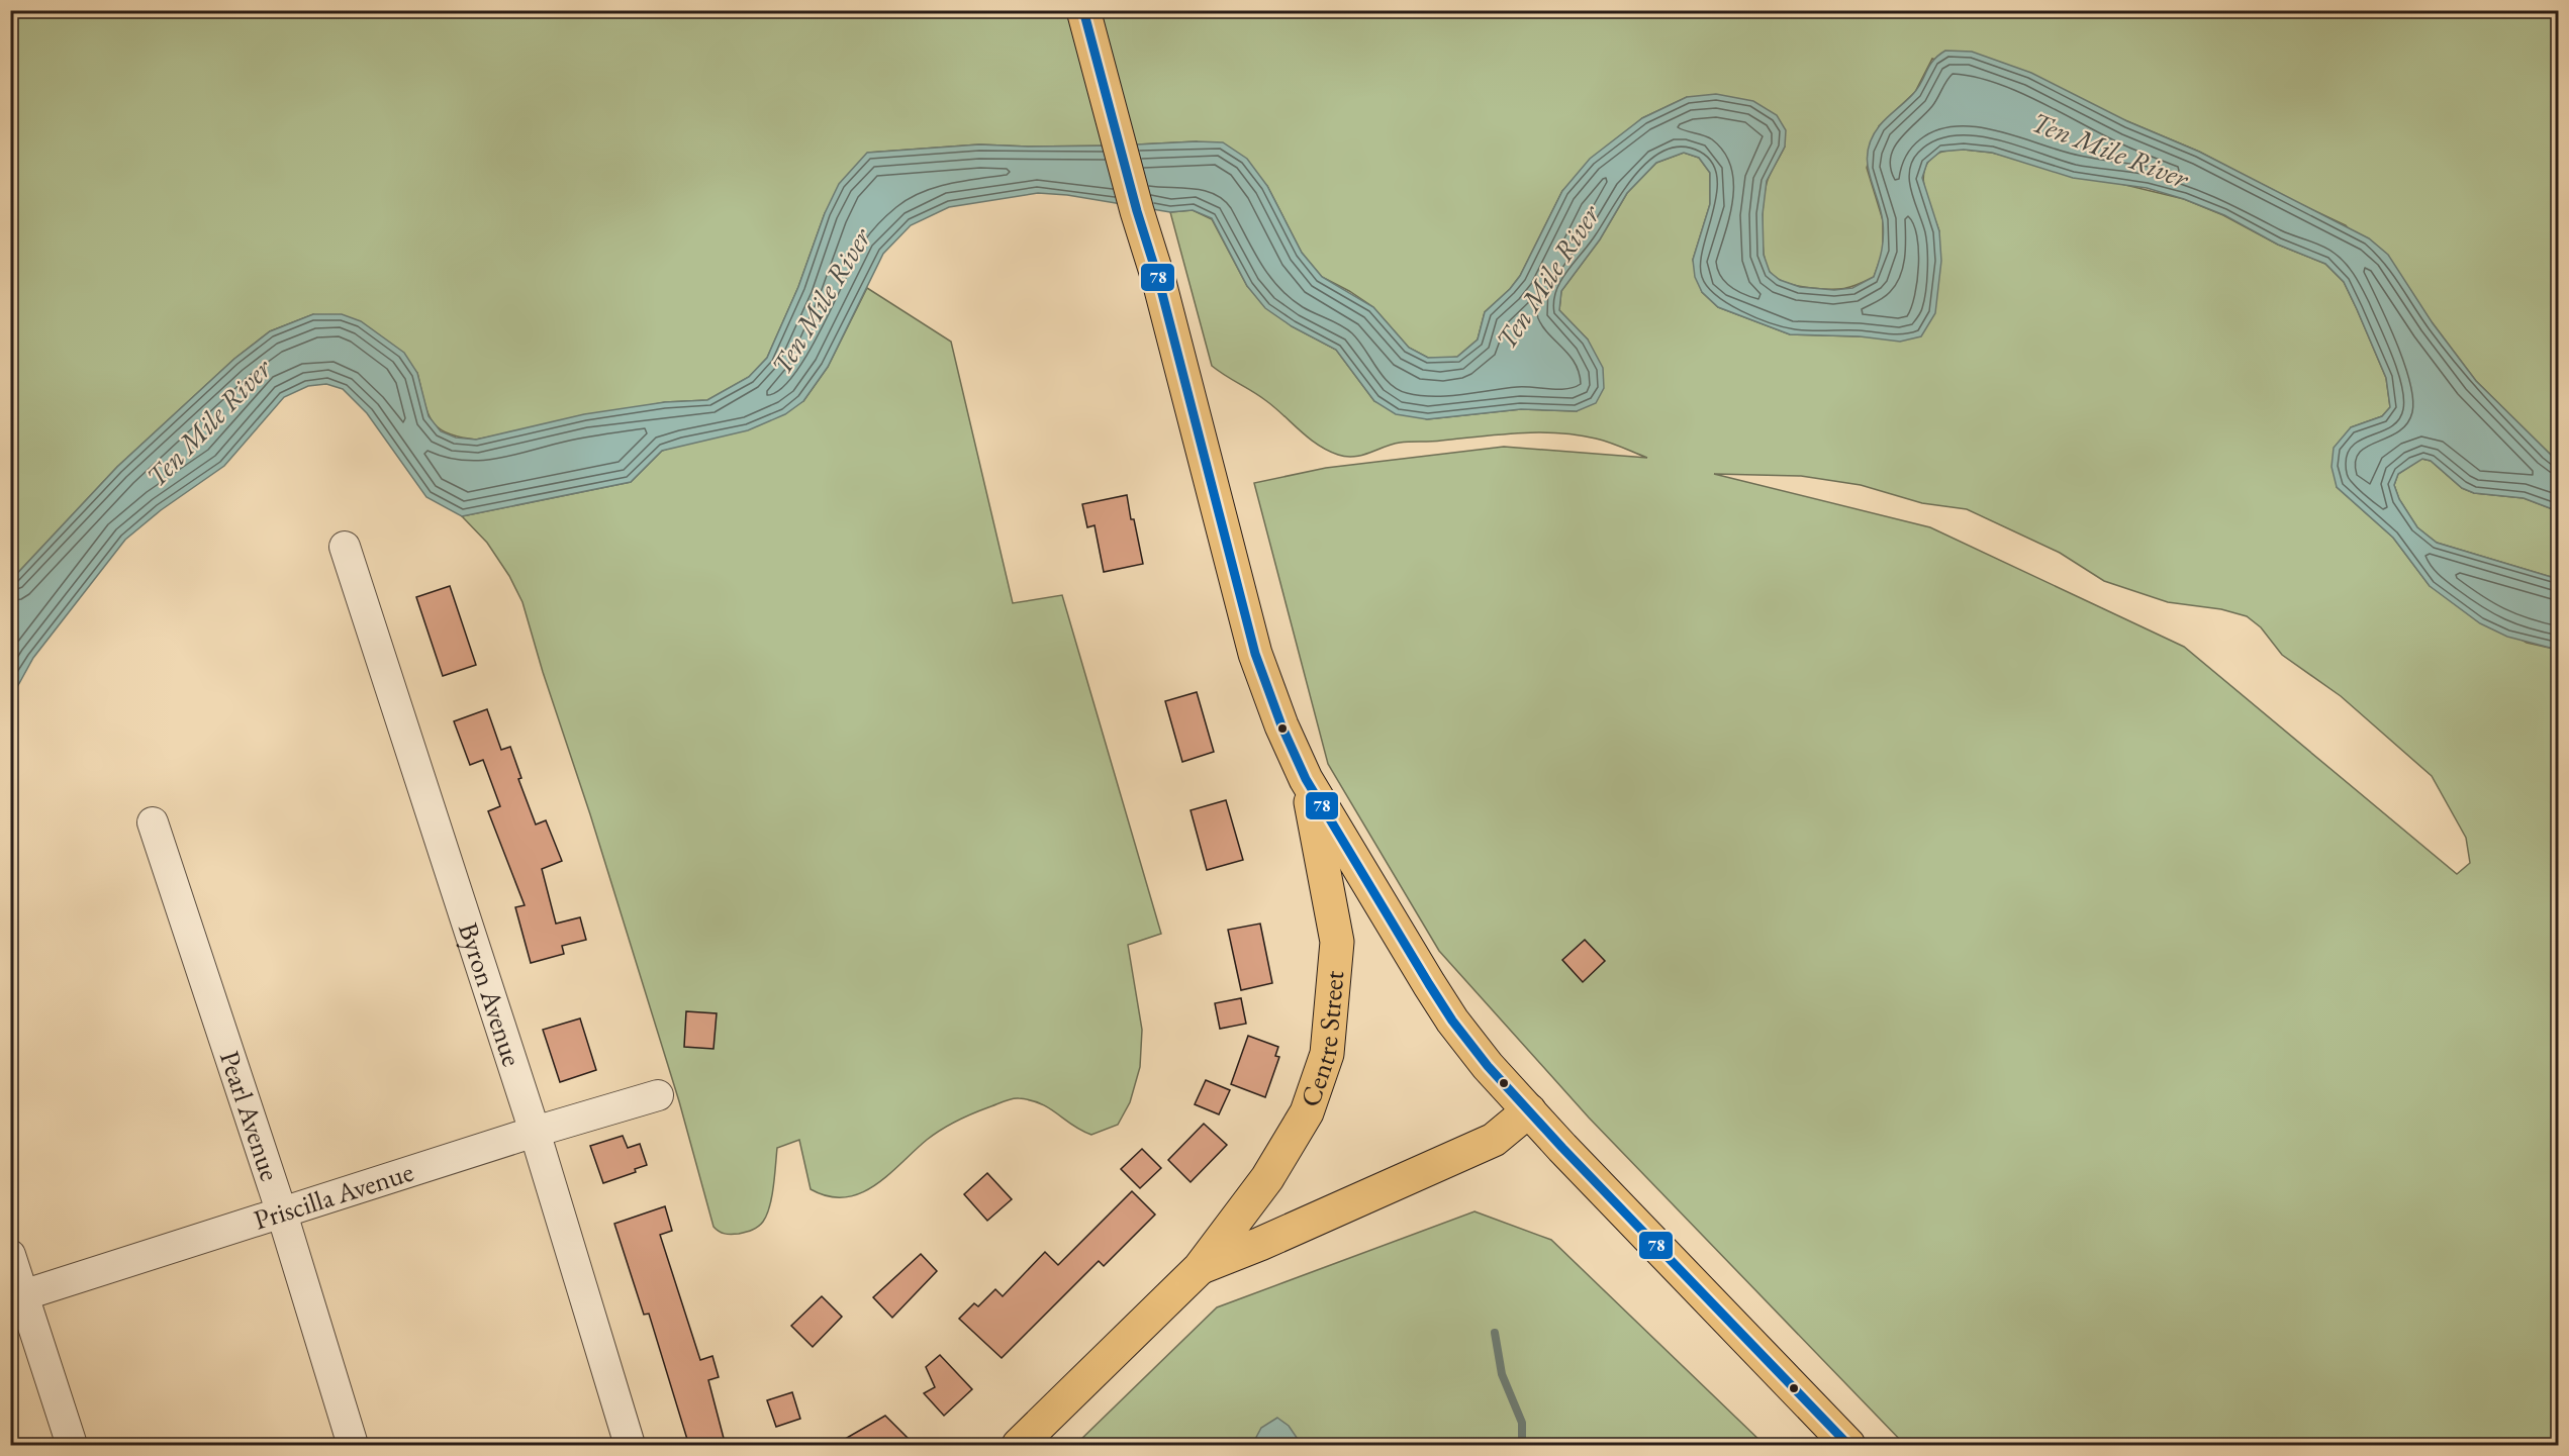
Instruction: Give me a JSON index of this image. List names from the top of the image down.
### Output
{
  "streets": {
    "main road": ["Centre Street"],
    "street": ["Byron Avenue", "Pearl Avenue", "Priscilla Avenue"]
  },
  "crossings": [
    ["Byron Avenue", "Priscilla Avenue"],
    ["Pearl Avenue", "Priscilla Avenue"]
  ],
  "water": ["Ten Mile River"],
  "lines": ["transit line 78"]
}
